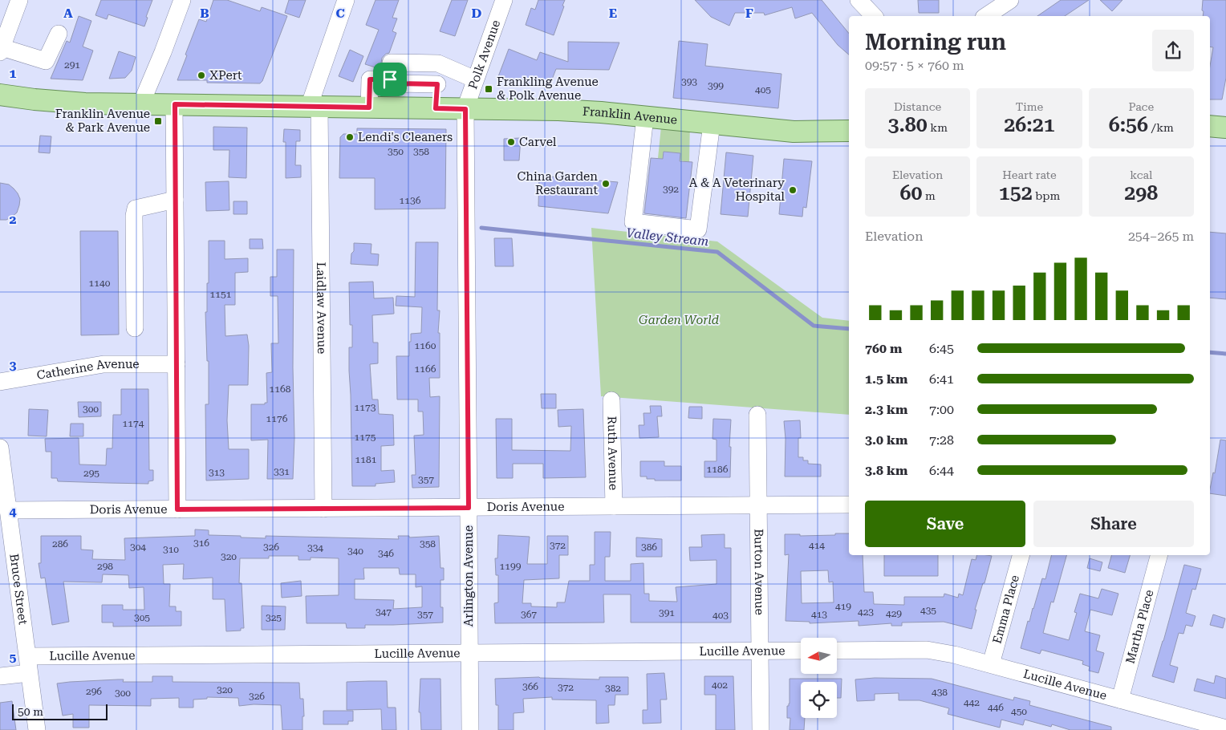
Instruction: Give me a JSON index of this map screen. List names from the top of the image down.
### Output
{
  "streets": {
    "main road": ["Franklin Avenue"],
    "street": [
      "Polk Avenue",
      "Laidlaw Avenue",
      "Catherine Avenue",
      "Ruth Avenue",
      "Doris Avenue",
      "Burton Avenue",
      "Arlington Avenue",
      "Bruce Street",
      "Emma Place",
      "Martha Place",
      "Lucille Avenue"
    ]
  },
  "crossings": [
    ["Polk Avenue", "Franklin Avenue"],
    ["Polk Avenue", "Arlington Avenue"],
    ["Franklin Avenue", "Laidlaw Avenue"],
    ["Franklin Avenue", "Arlington Avenue"],
    ["Laidlaw Avenue", "Doris Avenue"],
    ["Ruth Avenue", "Doris Avenue"],
    ["Doris Avenue", "Burton Avenue"],
    ["Doris Avenue", "Arlington Avenue"],
    ["Doris Avenue", "Bruce Street"],
    ["Burton Avenue", "Lucille Avenue"],
    ["Arlington Avenue", "Lucille Avenue"],
    ["Bruce Street", "Lucille Avenue"],
    ["Emma Place", "Lucille Avenue"],
    ["Martha Place", "Lucille Avenue"]
  ],
  "water": ["Valley Stream"],
  "parks": ["Garden World"],
  "places": {
    "other": [
      "XPert",
      "Lendi's Cleaners",
      "Carvel",
      "China Garden Restaurant",
      "A & A Veterinary Hospital"
    ],
    "transit": ["Frankling Avenue & Polk Avenue", "Franklin Avenue & Park Avenue"]
  },
  "house_numbers": [
    "291",
    "393",
    "399",
    "405",
    "350",
    "358",
    "392",
    "1136",
    "1140",
    "1151",
    "1160",
    "1166",
    "1168",
    "1173",
    "300",
    "1176",
    "1174",
    "1175",
    "1181",
    "1186",
    "331",
    "313",
    "295",
    "357",
    "316",
    "286",
    "358",
    "372",
    "414",
    "304",
    "326",
    "386",
    "334",
    "310",
    "340",
    "346",
    "320",
    "298",
    "1199",
    "419",
    "435",
    "347",
    "423",
    "391",
    "429",
    "357",
    "367",
    "413",
    "403",
    "305",
    "325",
    "402",
    "366",
    "372",
    "382",
    "320",
    "296",
    "438",
    "300",
    "326",
    "442",
    "446",
    "450"
  ],
  "scale_bar": "50 m",
  "north": "left",
  "page": {
    "heading": ["Morning run", "09:57 · 5 × 760 m"],
    "stats": [
      ["Distance", "3.80 km"],
      ["Time", "26:21"],
      ["Pace", "6:56 /km"],
      ["Elevation", "60 m"],
      ["Heart rate", "152 bpm"],
      ["kcal", "298"]
    ],
    "chart": ["Elevation", "254–265 m"],
    "list": [
      {
        "name": "760 m",
        "note": "6:45"
      },
      {
        "name": "1.5 km",
        "note": "6:41"
      },
      {
        "name": "2.3 km",
        "note": "7:00"
      },
      {
        "name": "3.0 km",
        "note": "7:28"
      },
      {
        "name": "3.8 km",
        "note": "6:44"
      }
    ],
    "buttons": ["Save", "Share"],
    "scale": "50 m"
  },
  "grid": {
    "columns": [
      "A",
      "B",
      "C",
      "D",
      "E",
      "F"
    ],
    "rows": [
      "1",
      "2",
      "3",
      "4",
      "5"
    ]
  }
}
